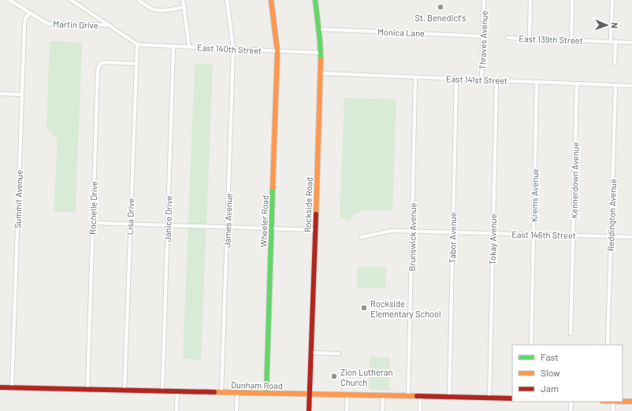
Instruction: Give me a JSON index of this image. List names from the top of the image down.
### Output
{
  "streets": {
    "street": [
      "Martin Drive",
      "Monica Lane",
      "East 139th Street",
      "Thraves Avenue",
      "East 140th Street",
      "East 141st Street",
      "Kennerdown Avenue",
      "Krems Avenue",
      "Summit Avenue",
      "Rockside Road",
      "Rochelle Drive",
      "Reddington Avenue",
      "Lisa Drive",
      "Janice Drive",
      "James Avenue",
      "Wheeler Road",
      "East 146th Street",
      "Brunswick Avenue",
      "Tabor Avenue",
      "Tokay Avenue",
      "Dunham Road"
    ]
  },
  "crossings": [
    ["Martin Drive", "Summit Avenue"],
    ["Monica Lane", "Thraves Avenue"],
    ["Monica Lane", "Rockside Road"],
    ["Thraves Avenue", "East 141st Street"],
    ["East 140th Street", "Rockside Road"],
    ["East 140th Street", "Lisa Drive"],
    ["East 140th Street", "Janice Drive"],
    ["East 140th Street", "James Avenue"],
    ["East 140th Street", "Wheeler Road"],
    ["East 141st Street", "Kennerdown Avenue"],
    ["East 141st Street", "Krems Avenue"],
    ["East 141st Street", "Rockside Road"],
    ["East 141st Street", "Reddington Avenue"],
    ["East 141st Street", "Brunswick Avenue"],
    ["East 141st Street", "Tabor Avenue"],
    ["East 141st Street", "Tokay Avenue"],
    ["Kennerdown Avenue", "East 146th Street"],
    ["Krems Avenue", "East 146th Street"],
    ["Summit Avenue", "Dunham Road"],
    ["Rockside Road", "Dunham Road"],
    ["Rochelle Drive", "Lisa Drive"],
    ["Rochelle Drive", "Dunham Road"],
    ["Reddington Avenue", "East 146th Street"],
    ["Lisa Drive", "Dunham Road"],
    ["Janice Drive", "Dunham Road"],
    ["James Avenue", "Dunham Road"],
    ["Wheeler Road", "Dunham Road"],
    ["East 146th Street", "Brunswick Avenue"],
    ["East 146th Street", "Tabor Avenue"],
    ["East 146th Street", "Tokay Avenue"],
    ["Brunswick Avenue", "Dunham Road"],
    ["Tabor Avenue", "Dunham Road"],
    ["Tokay Avenue", "Dunham Road"]
  ],
  "places": ["St. Benedict's", "Rockside Elementary School", "Zion Lutheran Church"],
  "legend": ["Fast", "Slow", "Jam"],
  "north": "right"
}
